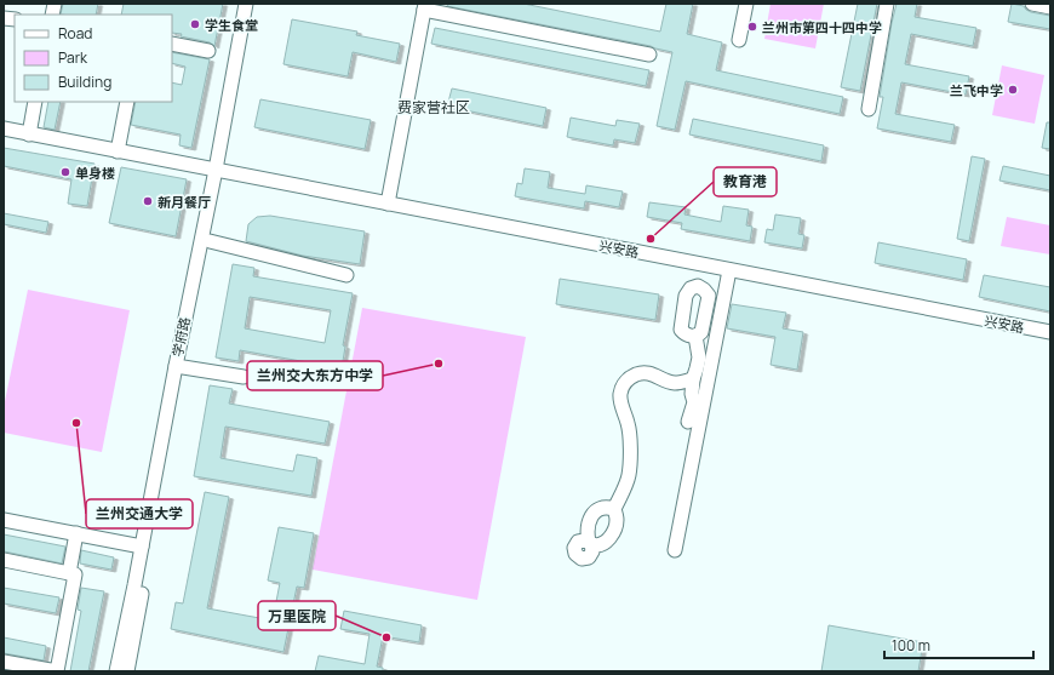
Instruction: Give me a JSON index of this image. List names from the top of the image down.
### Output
{
  "streets": {
    "street": ["兴安路", "学府路"]
  },
  "crossings": [
    ["兴安路", "学府路"]
  ],
  "districts": ["费家营社区"],
  "places": [
    "学生食堂",
    "兰州市第四十四中学",
    "兰飞中学",
    "单身楼",
    "新月餐厅",
    "教育港",
    "兰州交大东方中学",
    "兰州交通大学",
    "万里医院"
  ],
  "legend": ["Road", "Park", "Building"],
  "scale_bar": "100 m"
}
